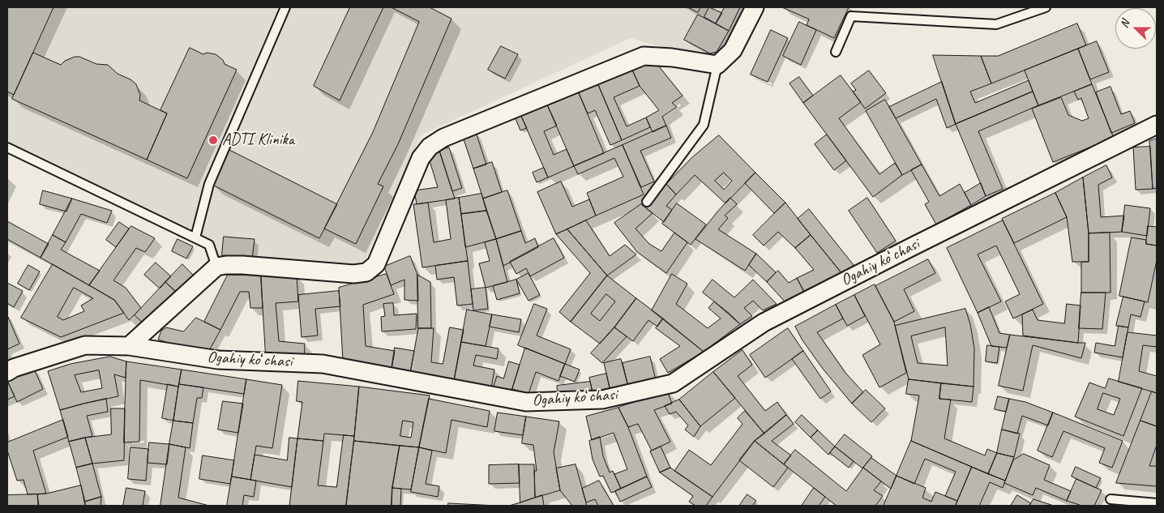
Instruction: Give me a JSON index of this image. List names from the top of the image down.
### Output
{
  "streets": {
    "street": ["Ogahiy koʻchasi"]
  },
  "places": ["ADTI Klinika"],
  "north": "left"
}
